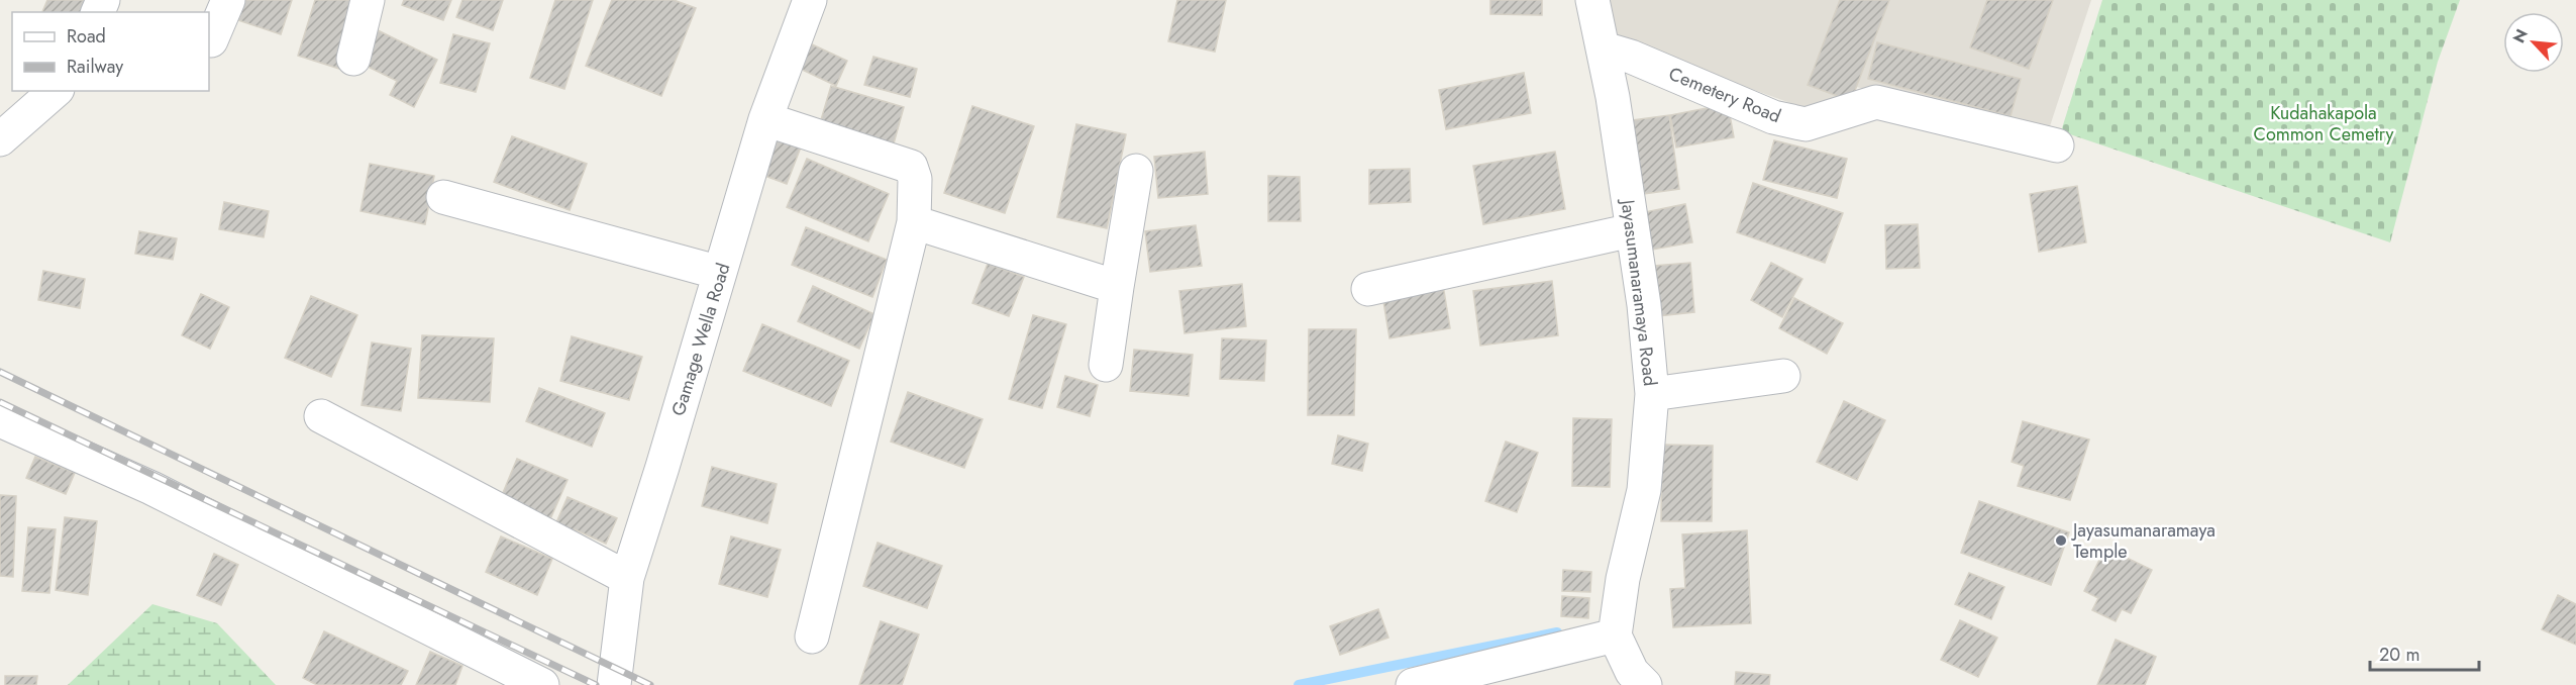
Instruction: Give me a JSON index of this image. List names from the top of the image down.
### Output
{
  "streets": {
    "street": ["Cemetery Road", "Jayasumanaramaya Road", "Gamage Wella Road"]
  },
  "crossings": [
    ["Cemetery Road", "Jayasumanaramaya Road"]
  ],
  "parks": ["Kudahakapola Common Cemetry"],
  "places": ["Jayasumanaramaya Temple"],
  "legend": ["Road", "Railway"],
  "scale_bar": "20 m",
  "north": "top left"
}
